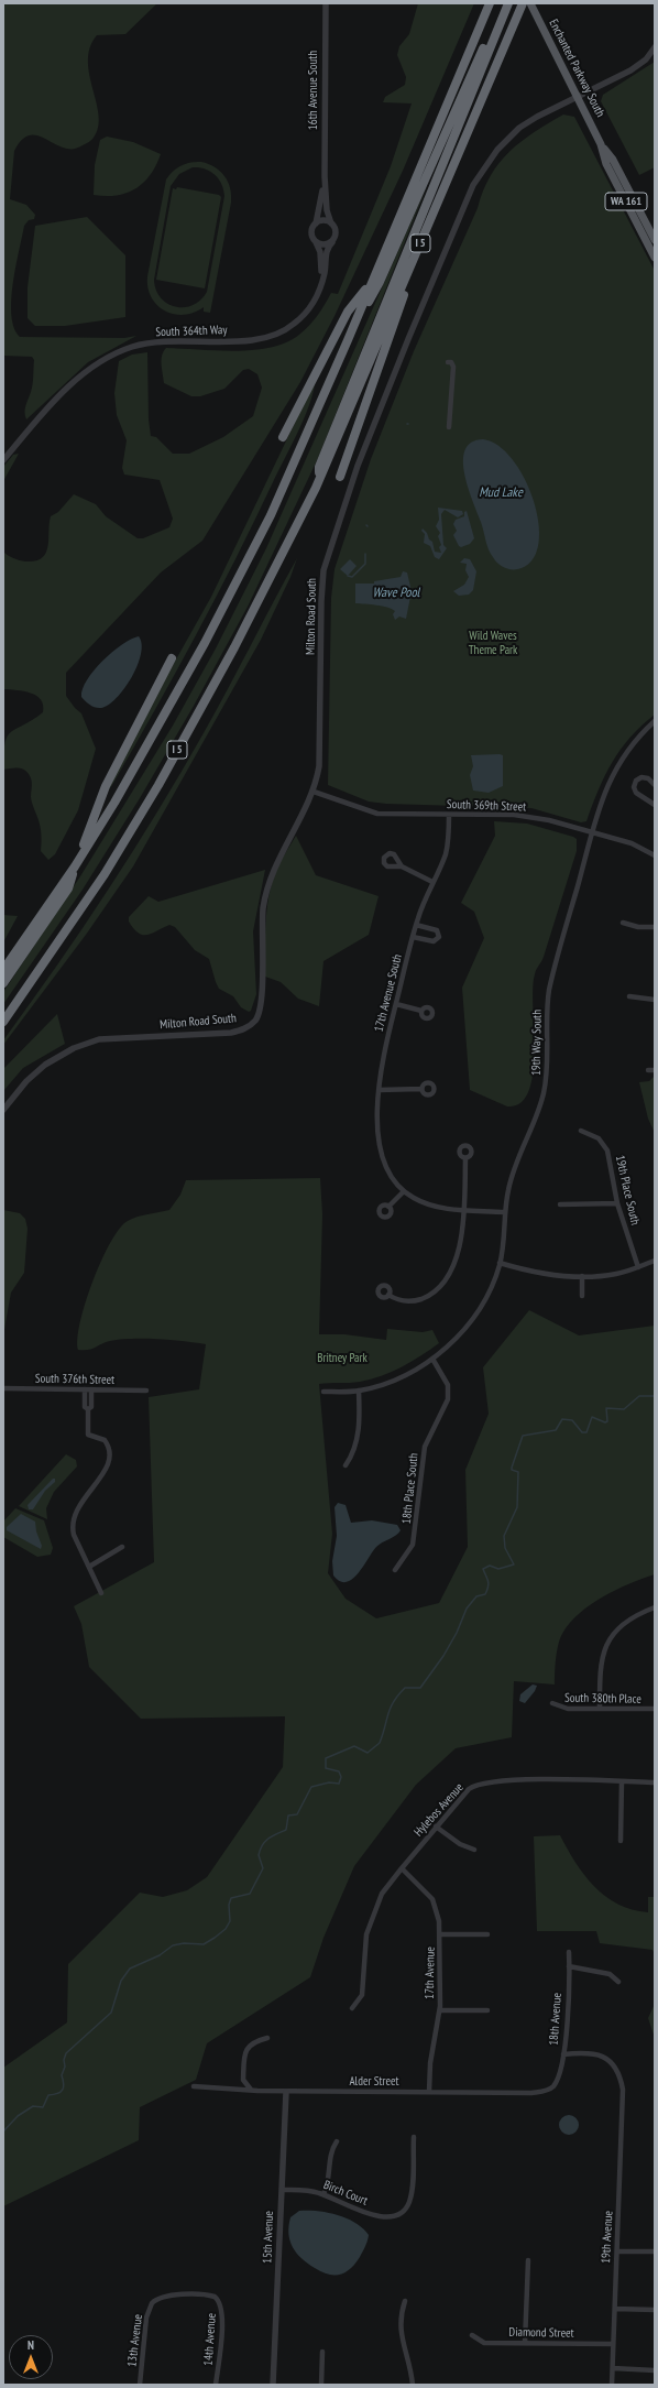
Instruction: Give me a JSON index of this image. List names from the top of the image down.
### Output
{
  "streets": {
    "highway": ["I 5"],
    "main road": ["Enchanted Parkway South", "WA 161"],
    "street": [
      "16th Avenue South",
      "South 364th Way",
      "Milton Road South",
      "South 369th Street",
      "17th Avenue South",
      "19th Way South",
      "19th Place South",
      "South 376th Street",
      "18th Place South",
      "South 380th Place",
      "Hylebos Avenue",
      "17th Avenue",
      "18th Avenue",
      "Alder Street",
      "Birch Court",
      "15th Avenue",
      "19th Avenue",
      "Diamond Street",
      "14th Avenue",
      "13th Avenue"
    ]
  },
  "crossings": [
    ["Enchanted Parkway South", "Milton Road South"],
    ["16th Avenue South", "South 364th Way"],
    ["Milton Road South", "South 369th Street"],
    ["South 369th Street", "17th Avenue South"],
    ["South 369th Street", "19th Way South"],
    ["19th Way South", "18th Place South"],
    ["Hylebos Avenue", "17th Avenue"],
    ["17th Avenue", "Alder Street"],
    ["18th Avenue", "Alder Street"],
    ["18th Avenue", "19th Avenue"],
    ["Alder Street", "15th Avenue"],
    ["Birch Court", "15th Avenue"],
    ["19th Avenue", "Diamond Street"],
    ["14th Avenue", "13th Avenue"]
  ],
  "water": ["Mud Lake", "Wave Pool"],
  "parks": ["Wild Waves Theme Park", "Britney Park"],
  "north": "top"
}
